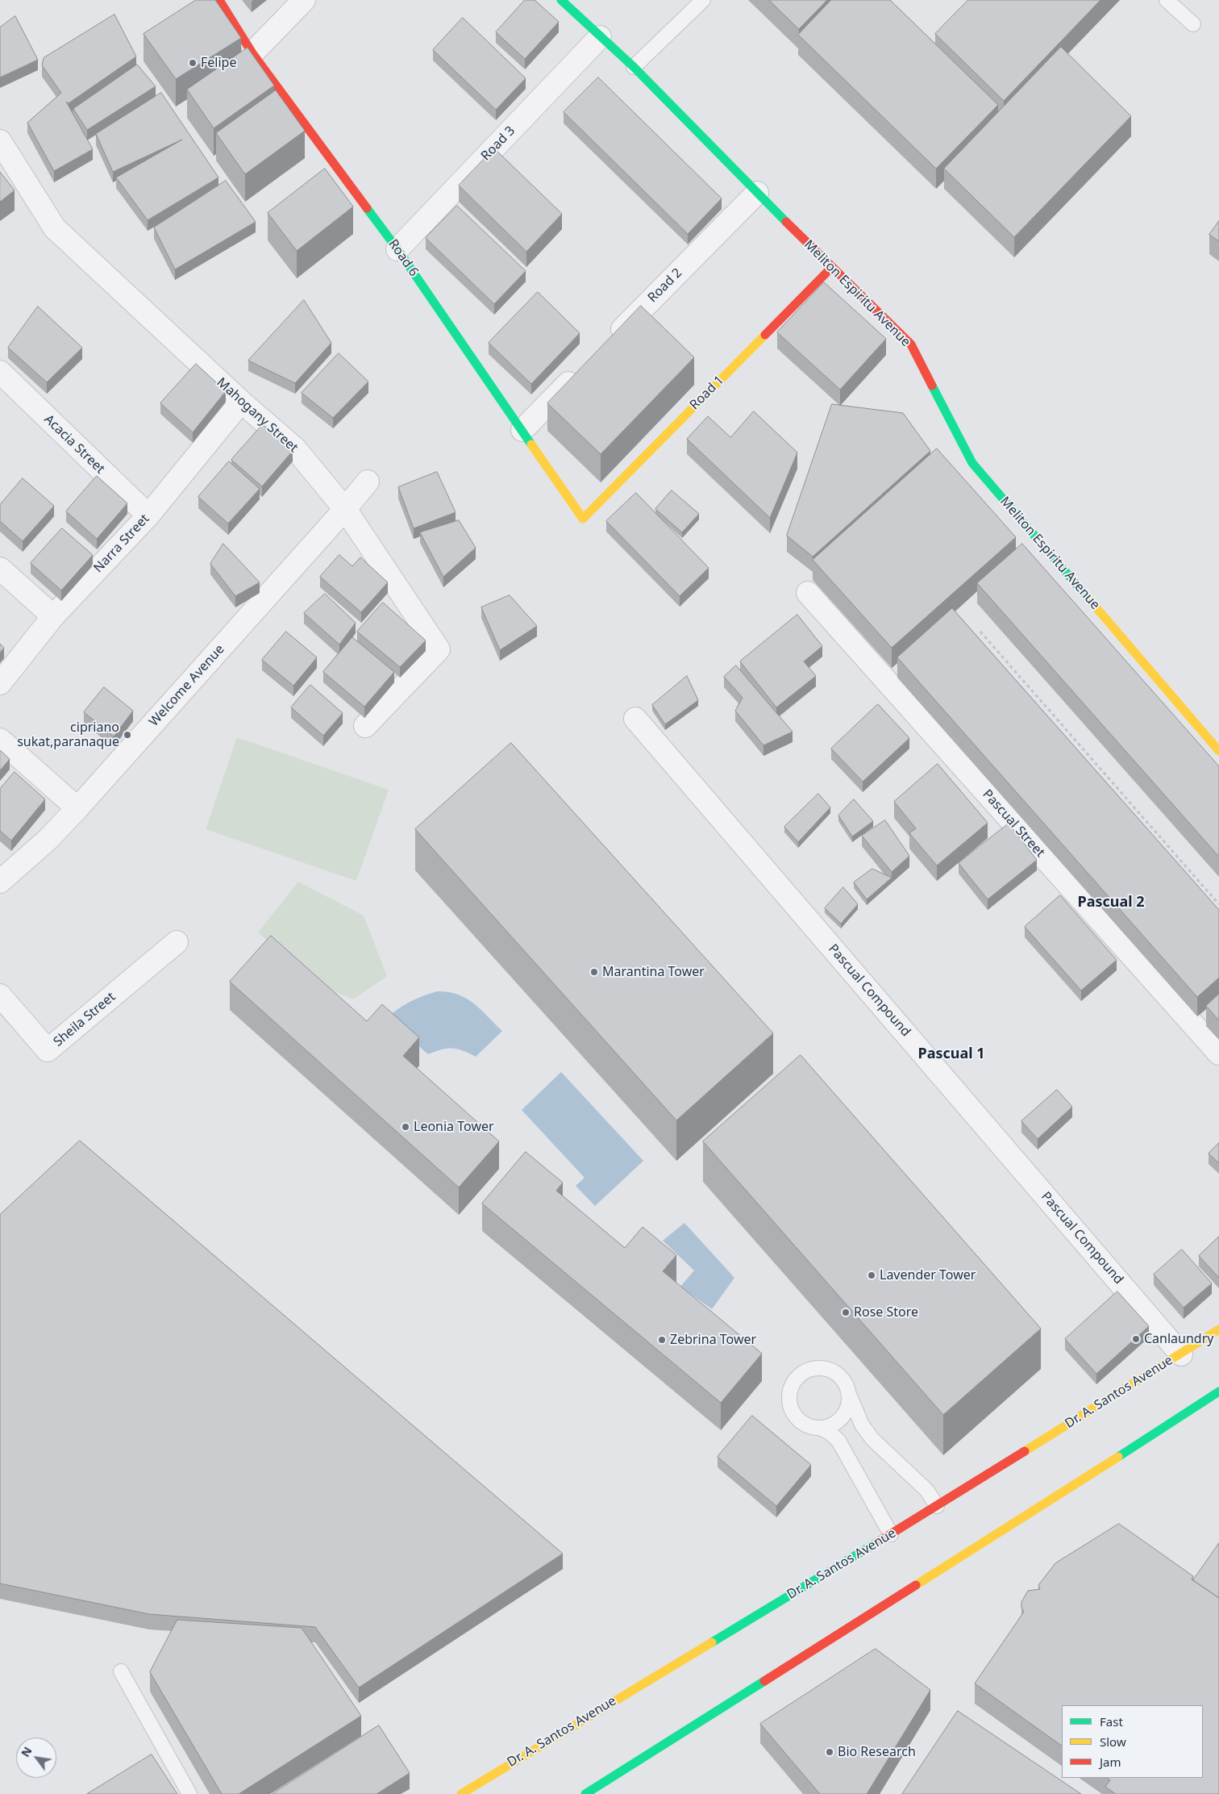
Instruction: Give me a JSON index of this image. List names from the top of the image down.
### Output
{
  "streets": {
    "street": [
      "Road 3",
      "Road 6",
      "Road 2",
      "Meliton Espiritu Avenue",
      "Road 1",
      "Mahogany Street",
      "Acacia Street",
      "Narra Street",
      "Welcome Avenue",
      "Pascual Street",
      "Pascual Compound",
      "Sheila Street",
      "Dr. A. Santos Avenue"
    ]
  },
  "crossings": [
    ["Road 3", "Road 6"],
    ["Road 3", "Meliton Espiritu Avenue"],
    ["Road 6", "Road 1"],
    ["Road 2", "Meliton Espiritu Avenue"],
    ["Meliton Espiritu Avenue", "Road 1"],
    ["Mahogany Street", "Narra Street"],
    ["Mahogany Street", "Welcome Avenue"],
    ["Acacia Street", "Narra Street"],
    ["Pascual Compound", "Dr. A. Santos Avenue"]
  ],
  "districts": ["Pascual 2", "Pascual 1"],
  "places": [
    "Felipe",
    "cipriano sukat,paranaque",
    "Marantina Tower",
    "Leonia Tower",
    "Lavender Tower",
    "Rose Store",
    "Canlaundry",
    "Zebrina Tower",
    "Bio Research"
  ],
  "legend": ["Fast", "Slow", "Jam"],
  "north": "top left"
}
